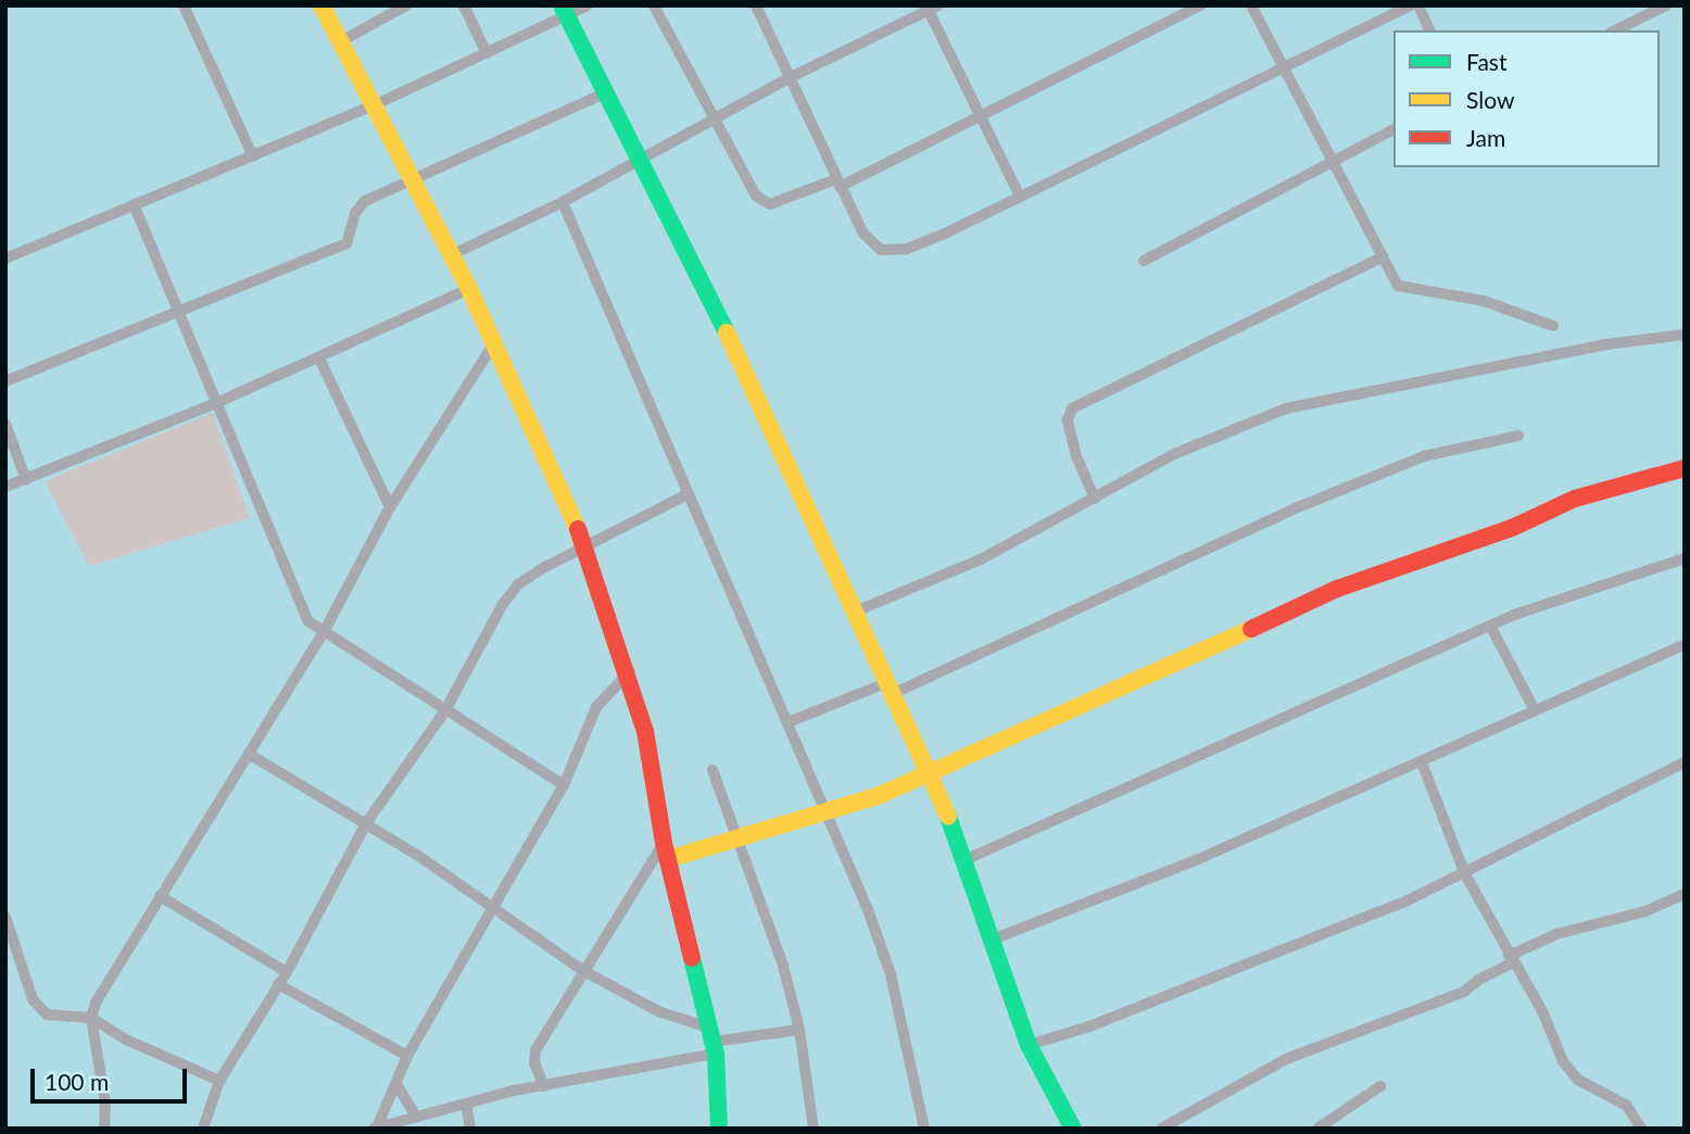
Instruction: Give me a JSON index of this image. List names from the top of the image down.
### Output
{
  "legend": ["Fast", "Slow", "Jam"],
  "scale_bar": "100 m"
}
